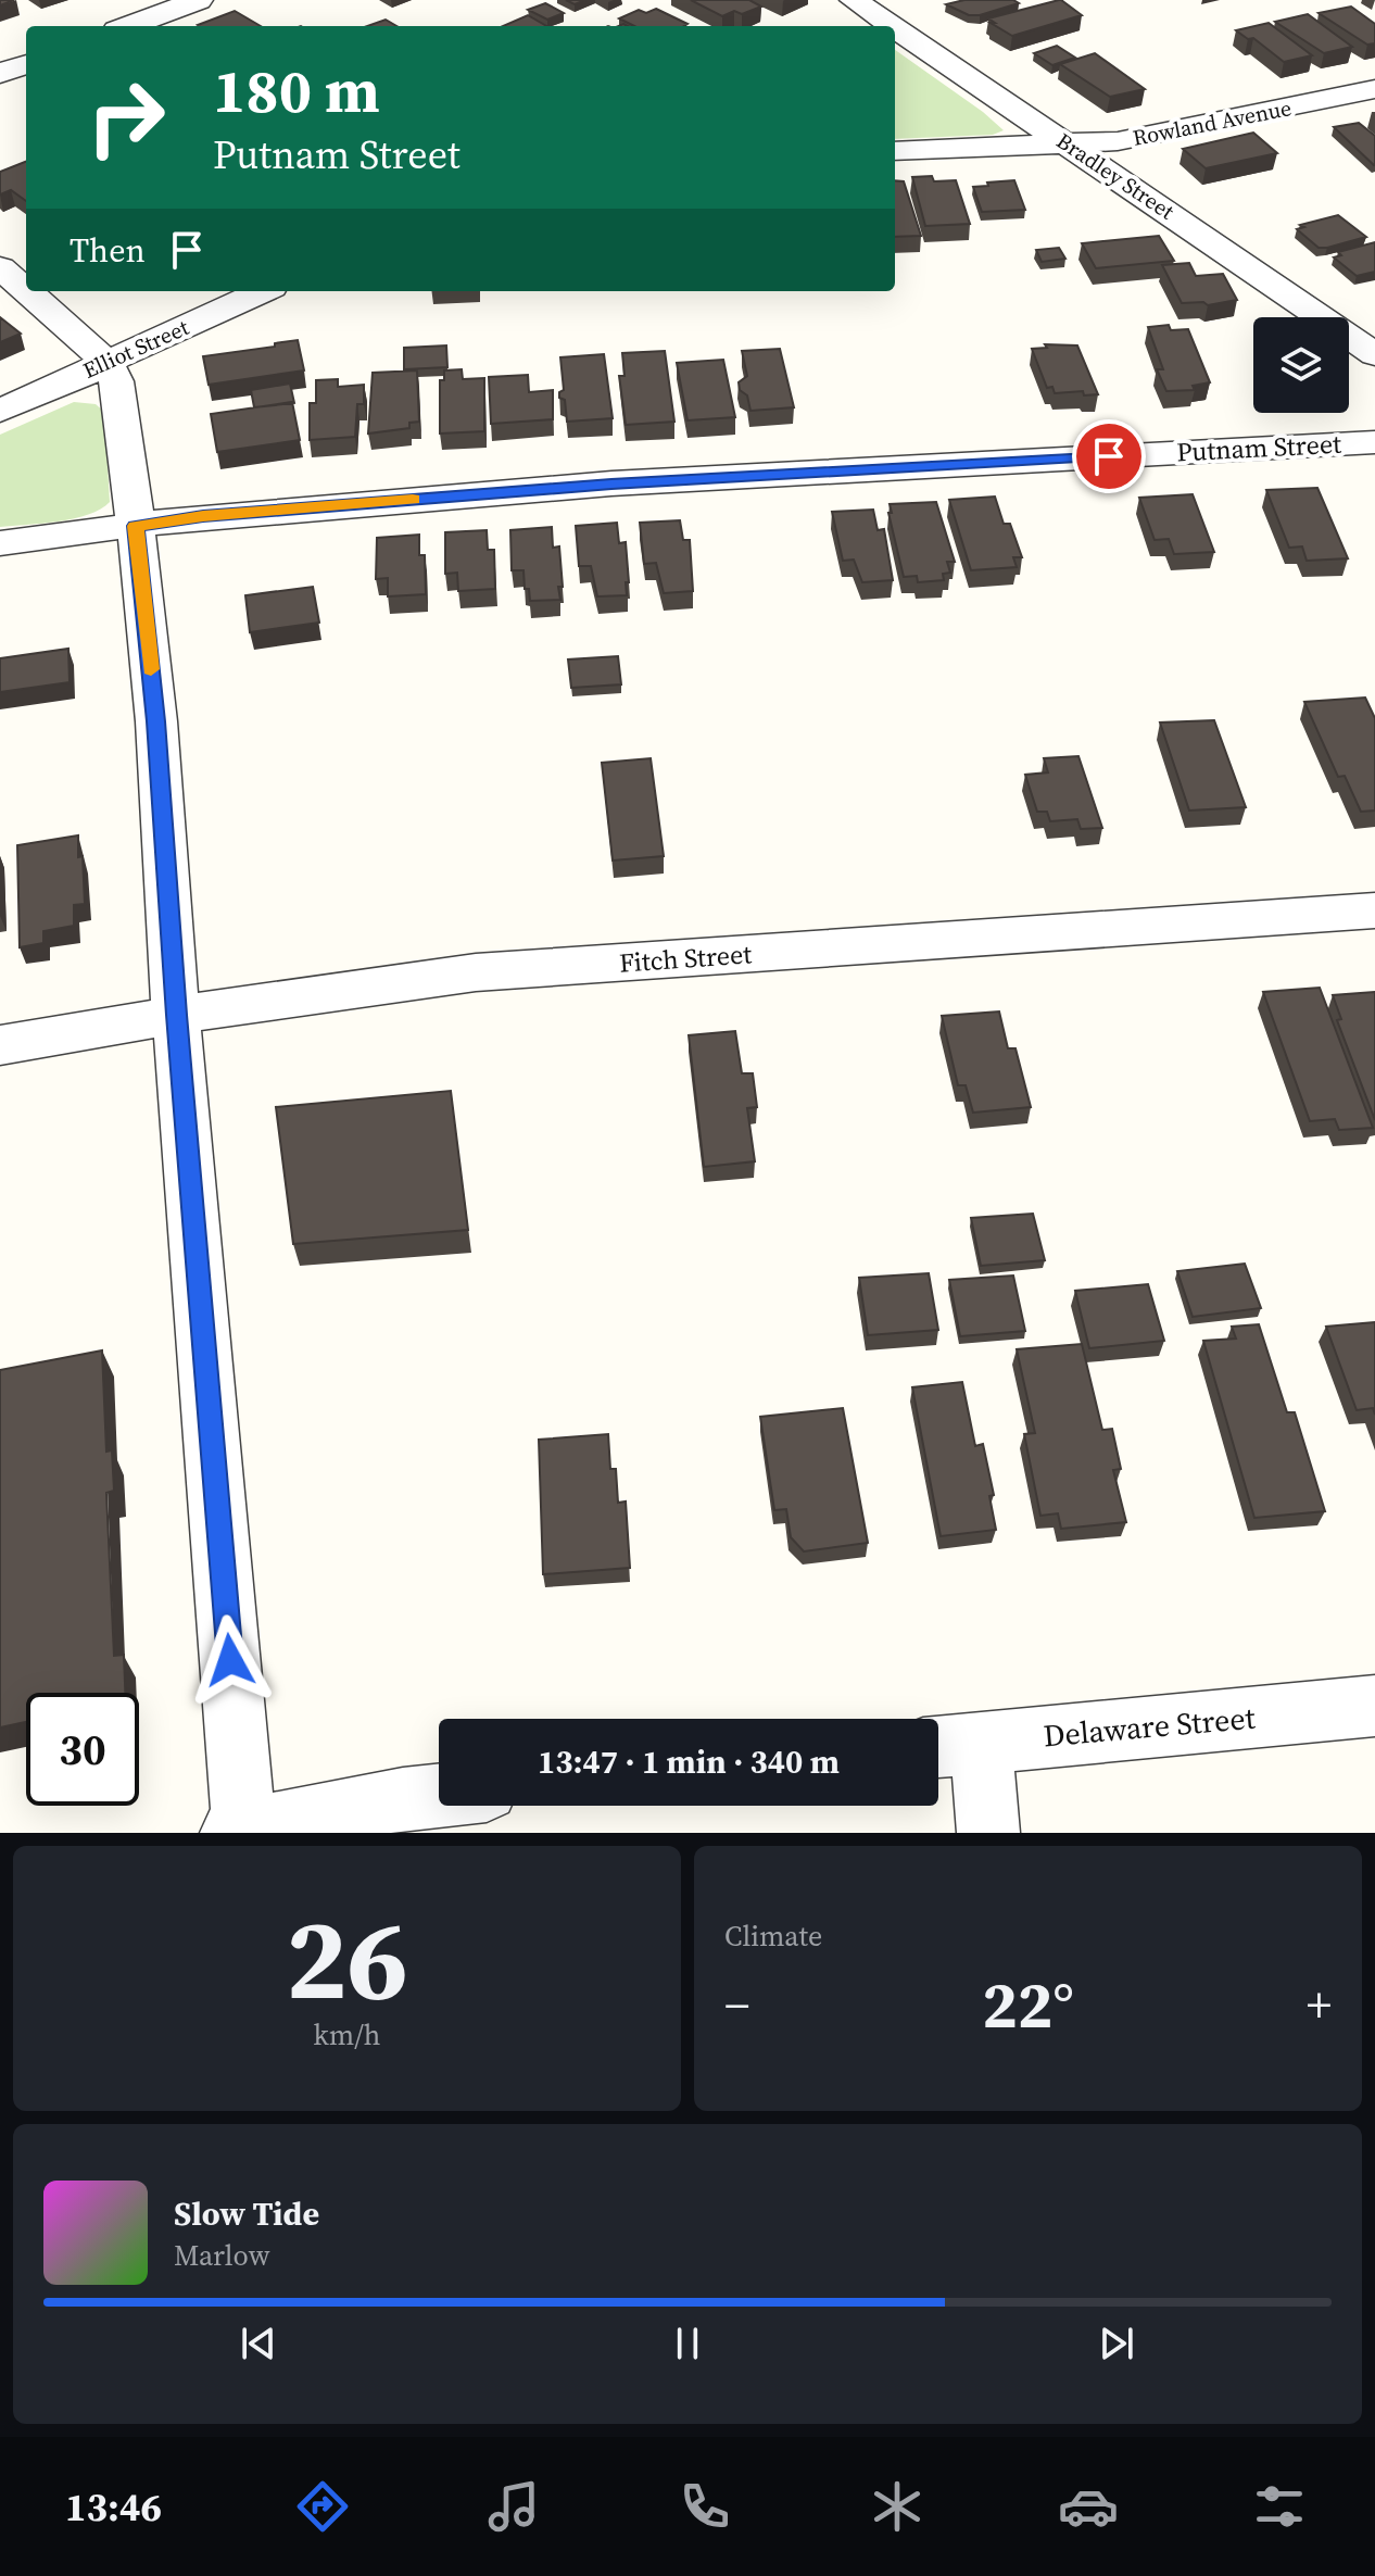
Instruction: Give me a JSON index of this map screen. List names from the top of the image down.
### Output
{
  "streets": {
    "street": [
      "Rowland Avenue",
      "Bradley Street",
      "Elliot Street",
      "Putnam Street",
      "Fitch Street",
      "Delaware Street"
    ]
  },
  "crossings": [
    ["Rowland Avenue", "Bradley Street"]
  ],
  "page": {
    "turn": ["180 m", "Putnam Street"],
    "then": "Then",
    "limit": "30",
    "trip": "13:47 · 1 min · 340 m",
    "tile": [
      ["26", "km/h"],
      "Climate"
    ],
    "heat": ["−", "22°", "+"],
    "song": ["Slow Tide", "Marlow"],
    "tabs": "13:46"
  }
}
